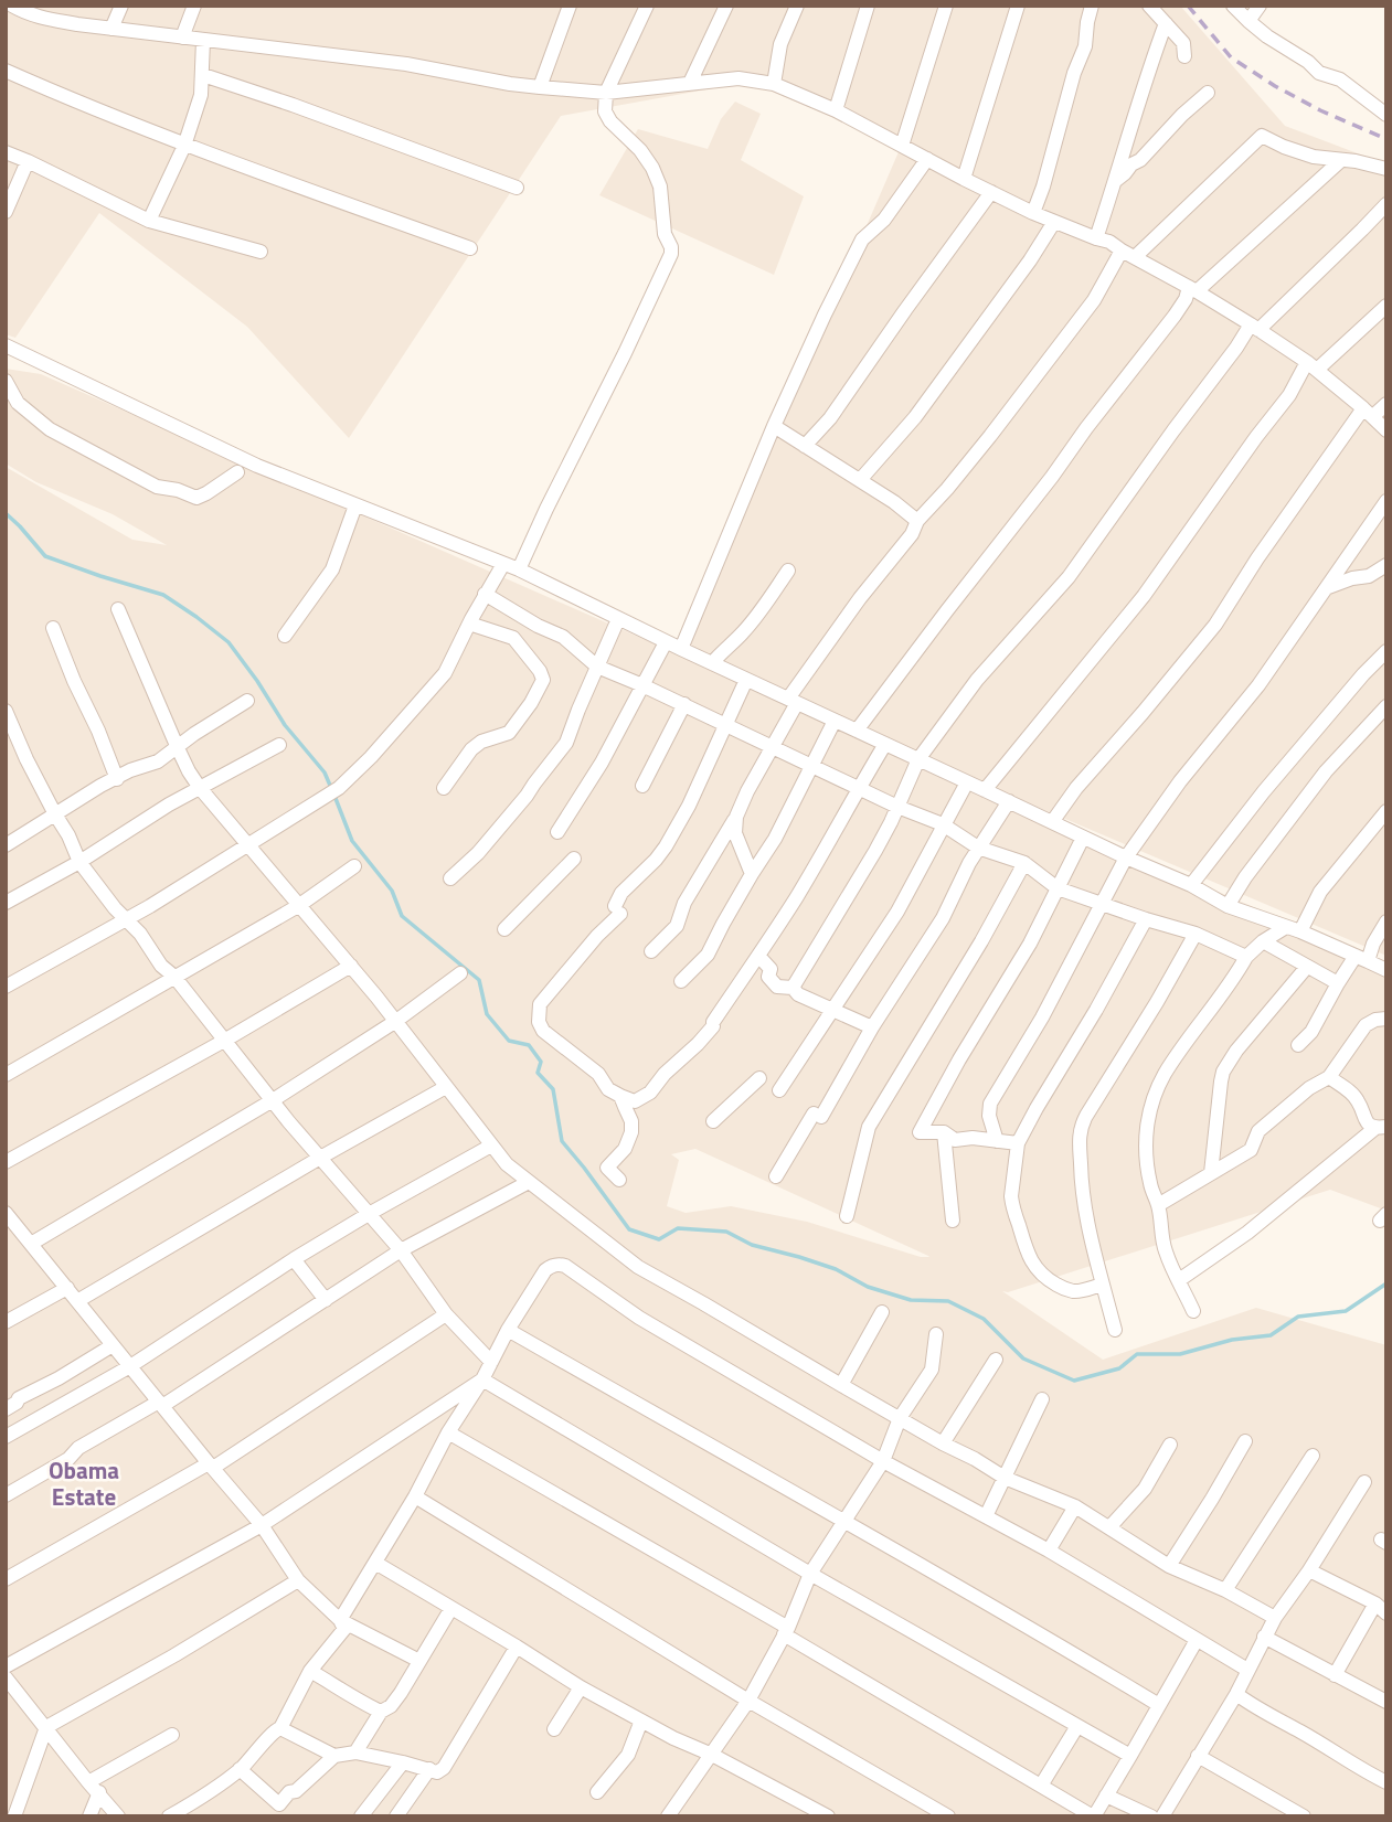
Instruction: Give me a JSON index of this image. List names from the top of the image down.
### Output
{
  "districts": ["Obama Estate"]
}
